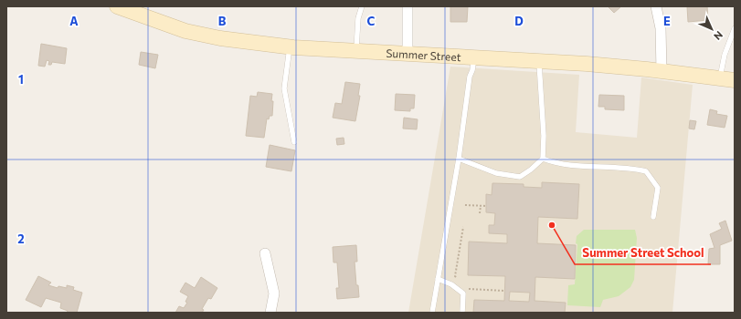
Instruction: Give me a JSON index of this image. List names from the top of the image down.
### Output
{
  "streets": {
    "main road": ["Summer Street"]
  },
  "places": ["Summer Street School"],
  "north": "bottom right",
  "grid": {
    "columns": [
      "A",
      "B",
      "C",
      "D",
      "E"
    ],
    "rows": ["1", "2"]
  }
}
